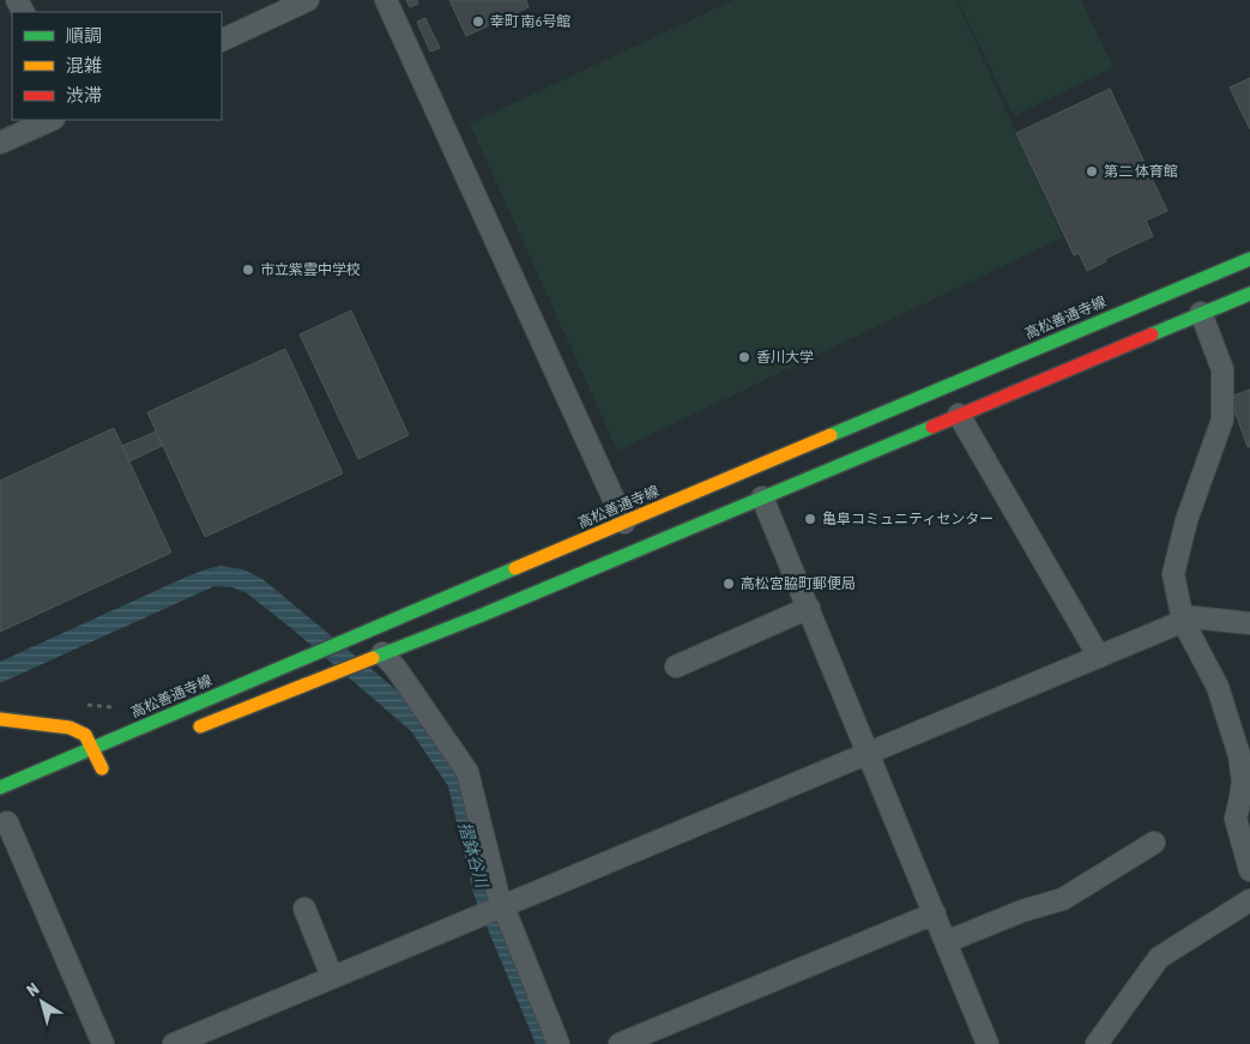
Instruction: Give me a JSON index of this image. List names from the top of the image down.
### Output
{
  "streets": {
    "main road": ["高松善通寺線"]
  },
  "water": ["摺鉢谷川"],
  "places": [
    "幸町 南6号館",
    "第二 体育館",
    "市立紫雲中学校",
    "香川大学",
    "亀阜コミュニティセンター",
    "高松宮脇町郵便局"
  ],
  "legend": ["順調", "混雑", "渋滞"],
  "north": "top left"
}
